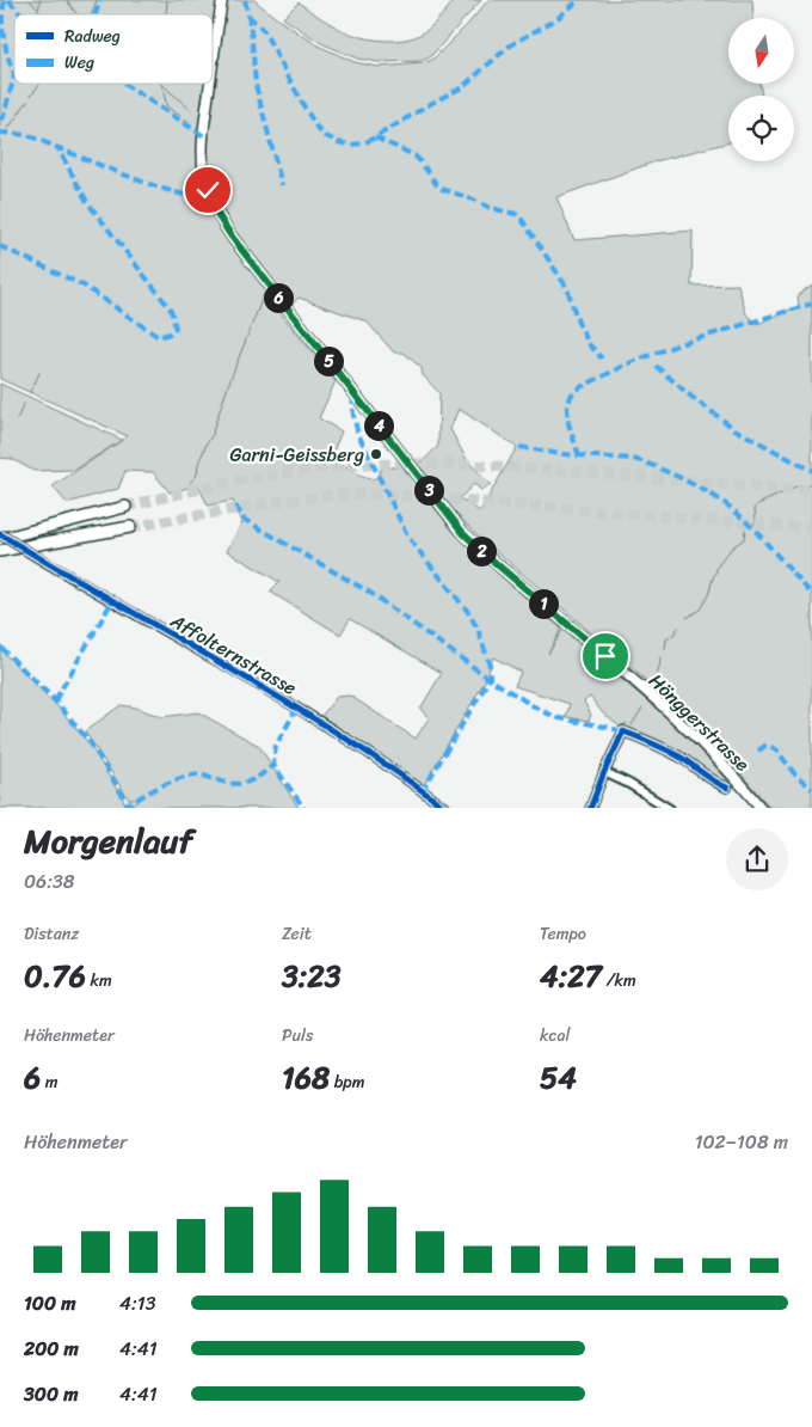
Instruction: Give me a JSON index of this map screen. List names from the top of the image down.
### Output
{
  "streets": {
    "main road": ["Hönggerstrasse"],
    "street": ["Affolternstrasse"]
  },
  "places": ["Garni-Geissberg"],
  "legend": ["Radweg", "Weg"],
  "north": "bottom",
  "page": {
    "pins": [
      "6",
      "5",
      "4",
      "3",
      "2",
      "1"
    ],
    "heading": ["Morgenlauf", "06:38"],
    "stats": [
      ["Distanz", "0.76 km"],
      ["Zeit", "3:23"],
      ["Tempo", "4:27 /km"],
      ["Höhenmeter", "6 m"],
      ["Puls", "168 bpm"],
      ["kcal", "54"]
    ],
    "chart": ["Höhenmeter", "102–108 m"],
    "list": [
      {
        "name": "100 m",
        "note": "4:13"
      },
      {
        "name": "200 m",
        "note": "4:41"
      },
      {
        "name": "300 m",
        "note": "4:41"
      }
    ]
  }
}
